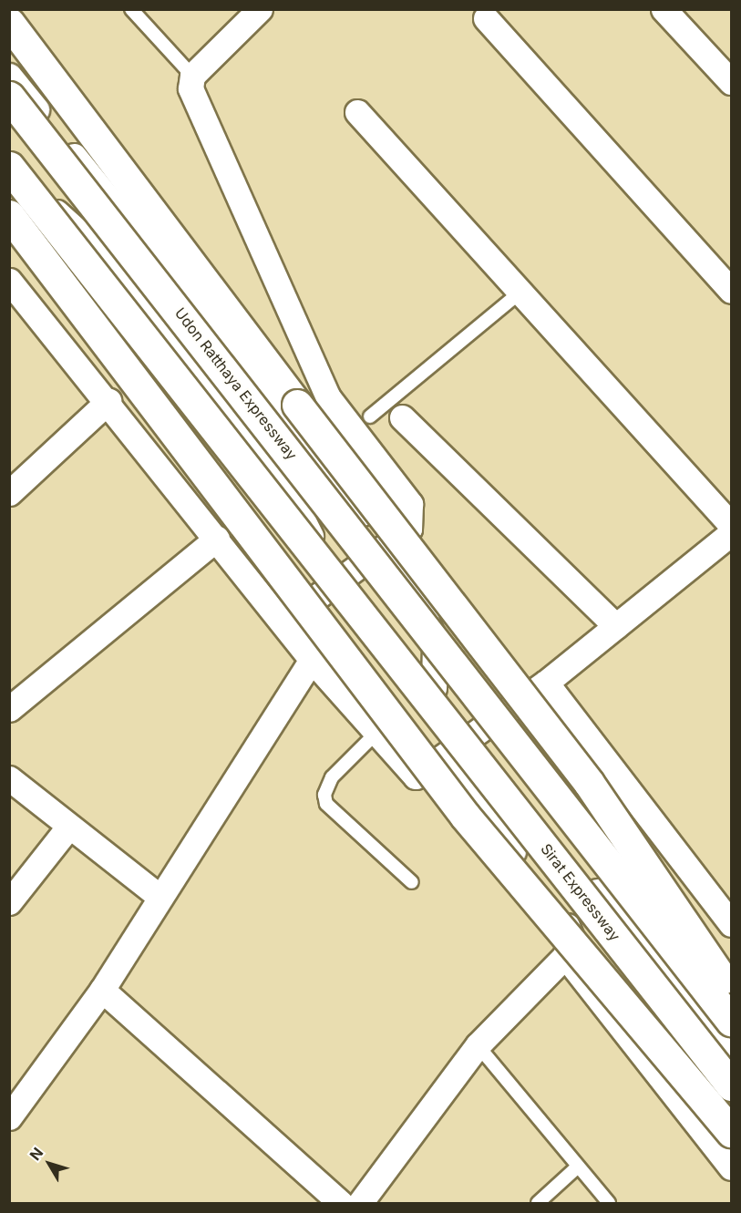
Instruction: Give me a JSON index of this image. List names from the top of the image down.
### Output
{
  "streets": {
    "highway": ["Udon Ratthaya Expressway", "Sirat Expressway"]
  },
  "north": "top left"
}
